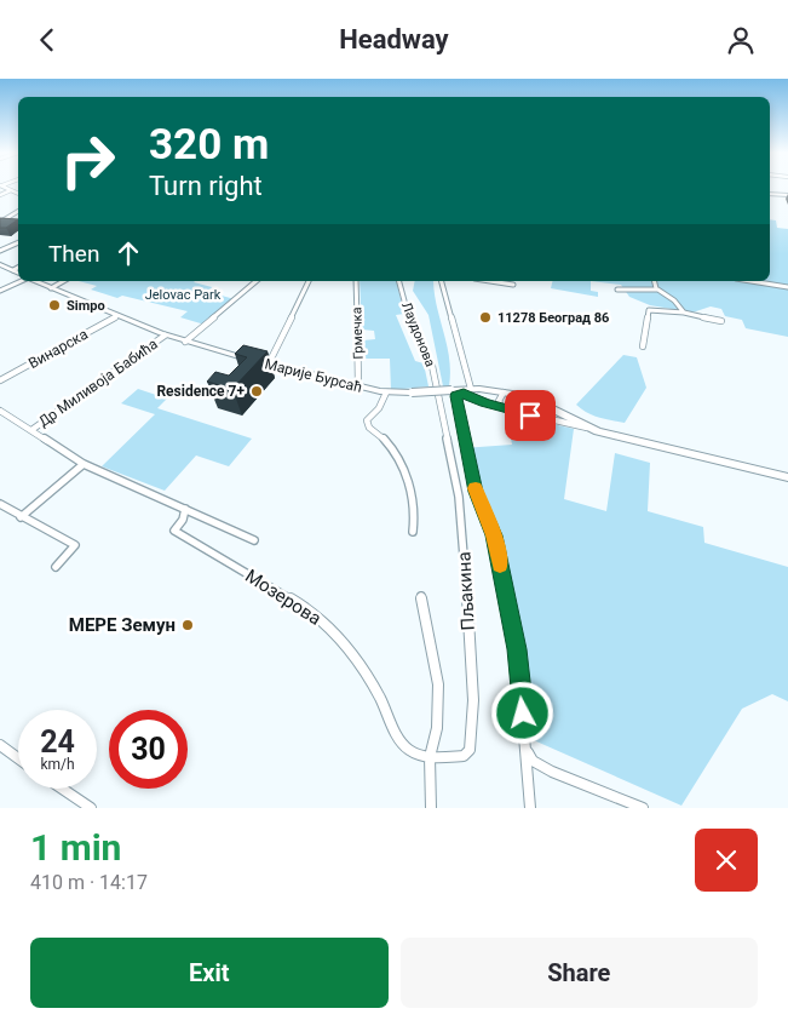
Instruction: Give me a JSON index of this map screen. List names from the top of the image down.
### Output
{
  "streets": {
    "street": [
      "Грмечка",
      "Лаудонова",
      "Винарска",
      "Марије Бурсаћ",
      "Др Миливоја Бабића",
      "Пљакина",
      "Мозерова"
    ]
  },
  "crossings": [
    ["Грмечка", "Марије Бурсаћ"],
    ["Лаудонова", "Пљакина"],
    ["Винарска", "Марије Бурсаћ"],
    ["Марије Бурсаћ", "Др Миливоја Бабића"],
    ["Пљакина", "Мозерова"]
  ],
  "parks": ["Jelovac Park"],
  "places": [
    "Simpo",
    "11278 Београд 86",
    "Residence 7+",
    "МЕРЕ Земун"
  ],
  "page": {
    "header": "Headway",
    "turn": ["320 m", "Turn right"],
    "then": "Then",
    "speed": "24 km/h",
    "limit": "30",
    "heading": ["1 min", "410 m · 14:17"],
    "buttons": ["Exit", "Share"]
  }
}
